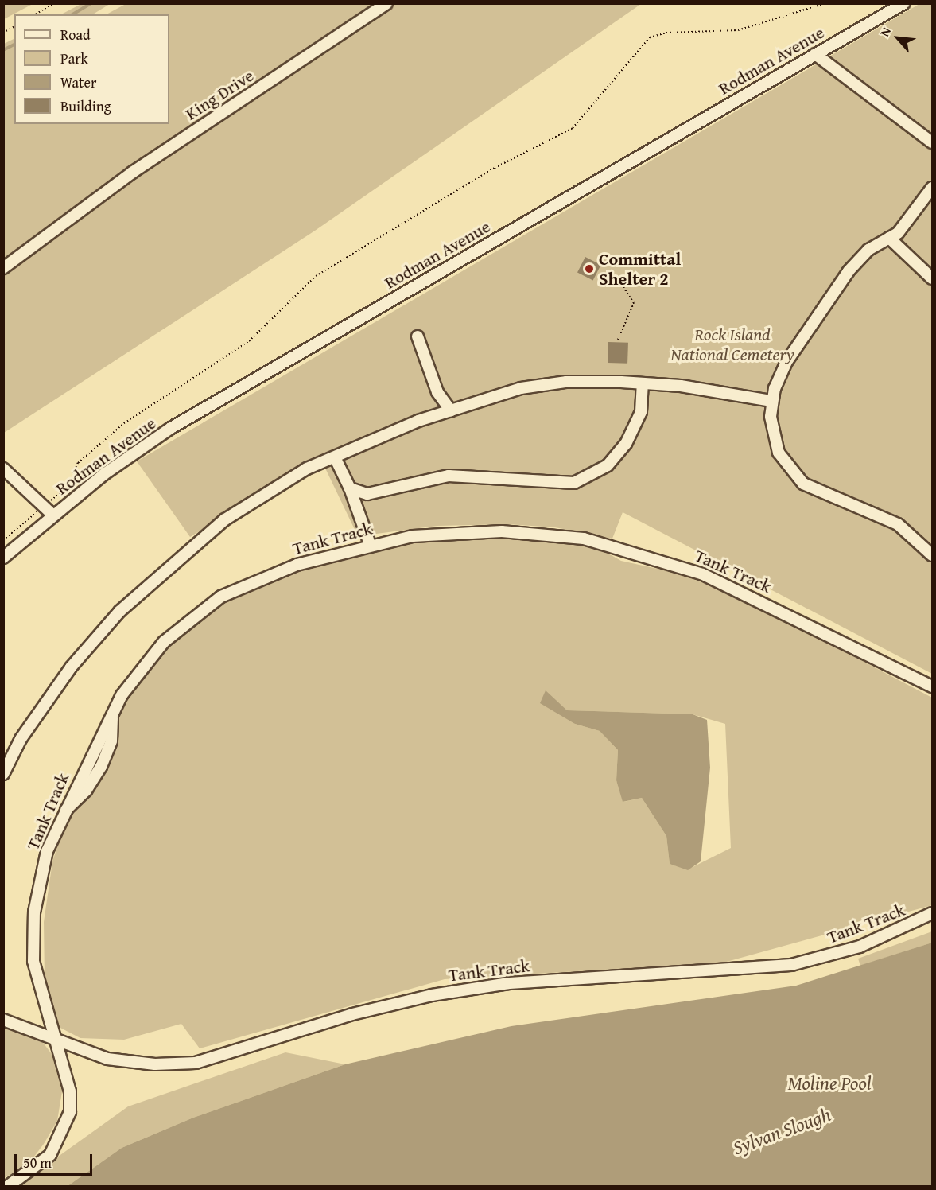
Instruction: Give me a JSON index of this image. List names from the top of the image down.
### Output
{
  "streets": {
    "street": ["Rodman Avenue", "King Drive", "Tank Track"]
  },
  "water": ["Moline Pool", "Sylvan Slough"],
  "parks": ["Rock Island National Cemetery"],
  "places": ["Committal Shelter 2"],
  "legend": [
    "Road",
    "Park",
    "Water",
    "Building"
  ],
  "scale_bar": "50 m",
  "north": "top left"
}
